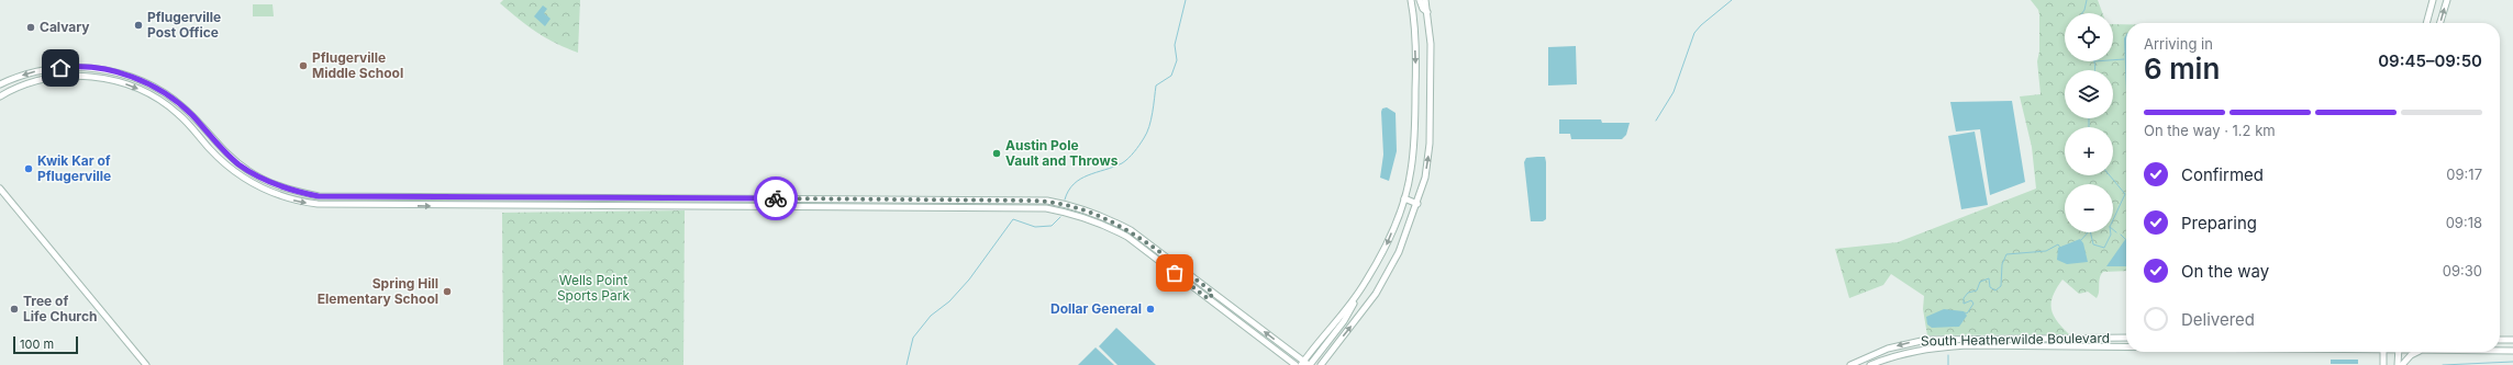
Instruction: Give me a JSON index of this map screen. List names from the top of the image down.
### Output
{
  "streets": {
    "main road": ["South Heatherwilde Boulevard"]
  },
  "parks": ["Wells Point Sports Park"],
  "places": [
    "Pflugerville Post Office",
    "Calvary",
    "Pflugerville Middle School",
    "Austin Pole Vault and Throws",
    "Kwik Kar of Pflugerville",
    "Spring Hill Elementary School",
    "Tree of Life Church",
    "Dollar General"
  ],
  "scale_bar": "100 m",
  "page": {
    "map_buttons": ["+", "−"],
    "heading": ["6 min", "Arriving in", "09:45–09:50"],
    "bar": "On the way · 1.2 km",
    "list": [
      ["Confirmed", "09:17"],
      ["Preparing", "09:18"],
      ["On the way", "09:30"],
      "Delivered"
    ],
    "scale": "100 m"
  }
}
